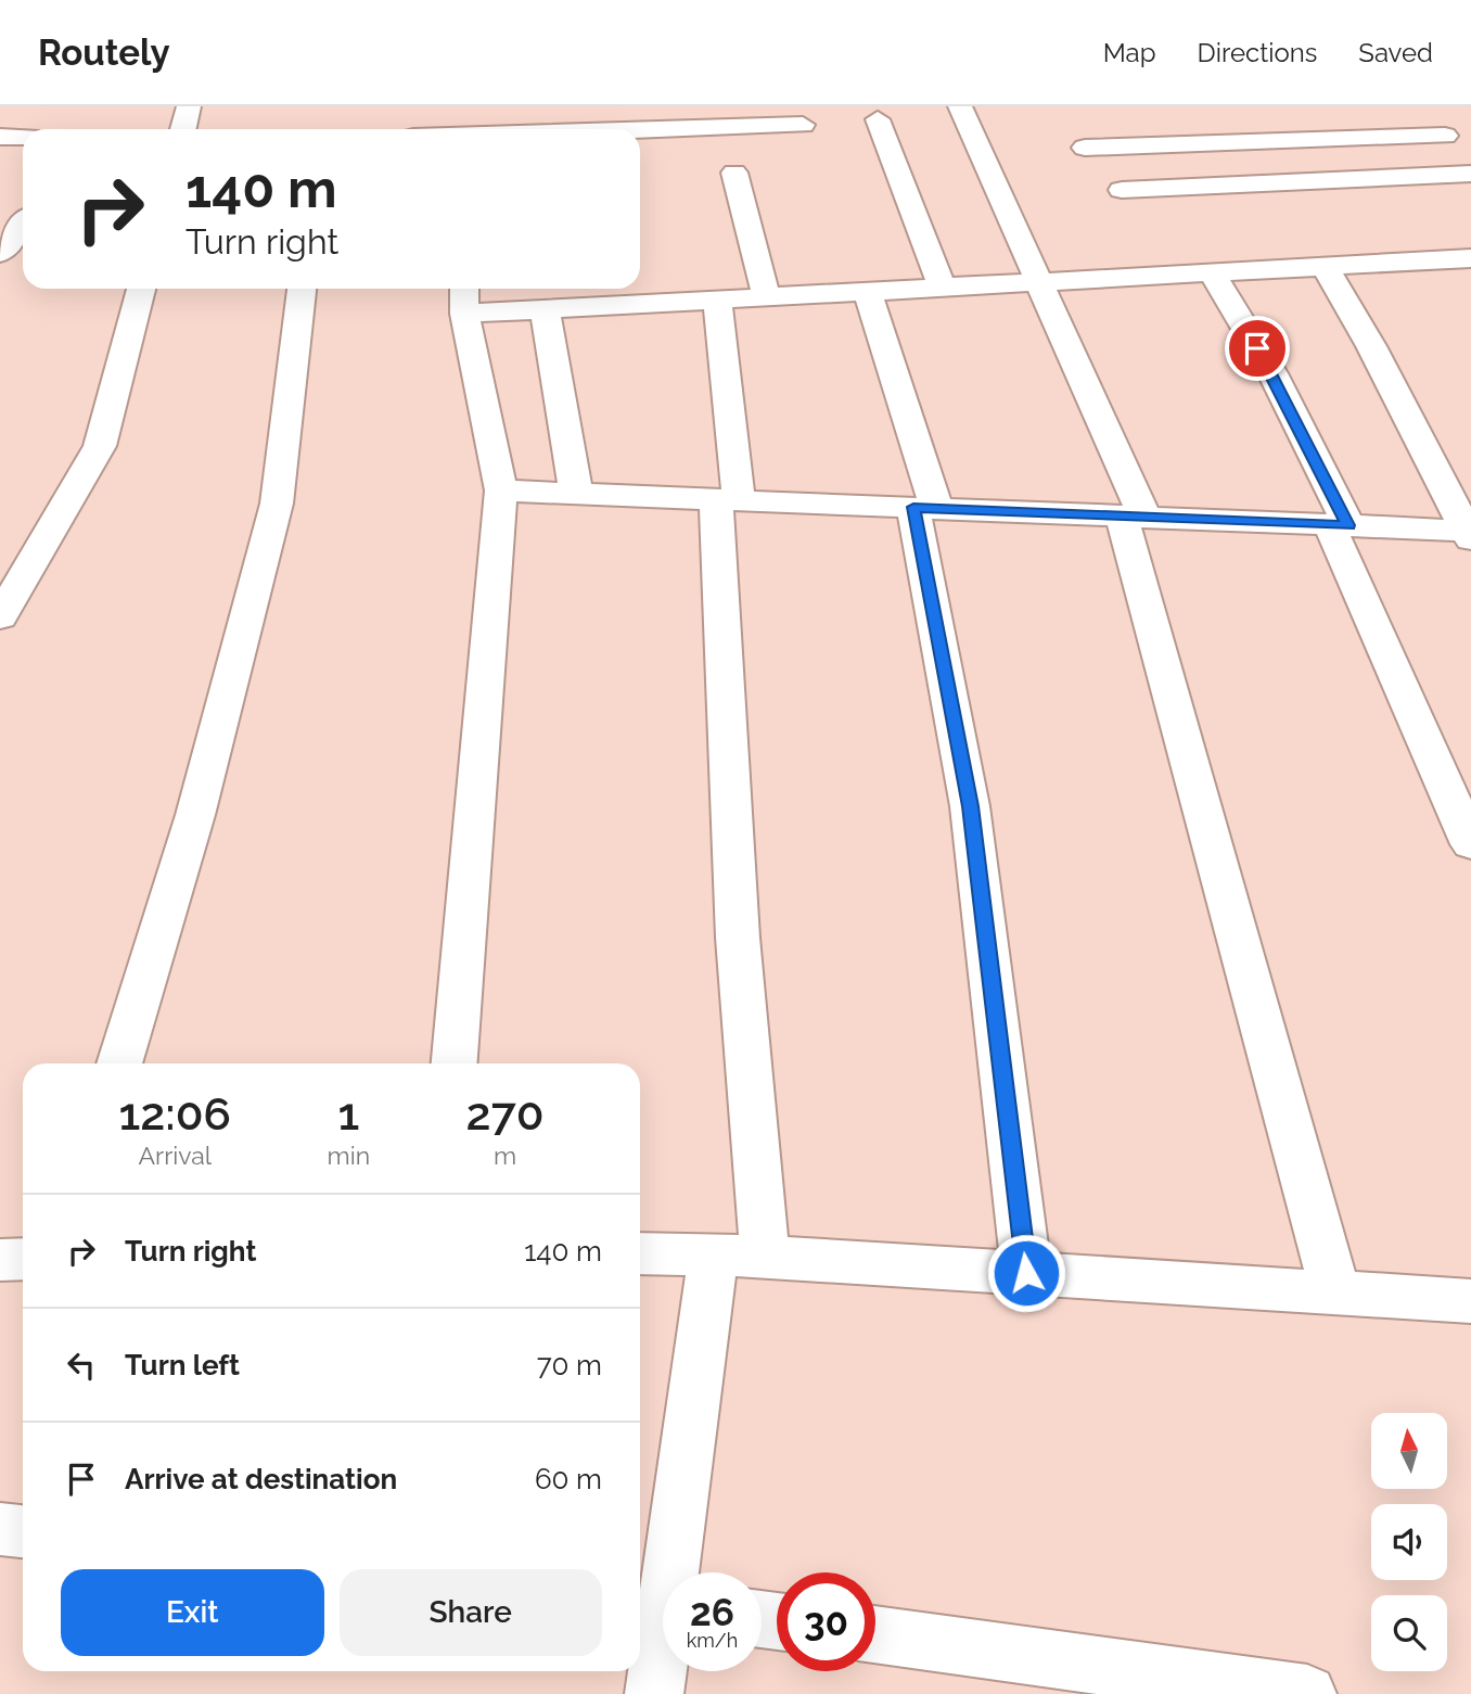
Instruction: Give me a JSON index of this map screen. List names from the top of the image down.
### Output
{
  "north": "top",
  "page": {
    "header": "Routely",
    "nav": ["Map", "Directions", "Saved"],
    "turn": ["140 m", "Turn right"],
    "eta": [
      "12:06",
      "Arrival",
      "1",
      "min",
      "270",
      "m"
    ],
    "list": [
      {
        "name": "Turn right",
        "value": "140 m"
      },
      {
        "name": "Turn left",
        "value": "70 m"
      },
      {
        "name": "Arrive at destination",
        "value": "60 m"
      }
    ],
    "buttons": ["Exit", "Share"],
    "speed": "26 km/h",
    "limit": "30"
  }
}
